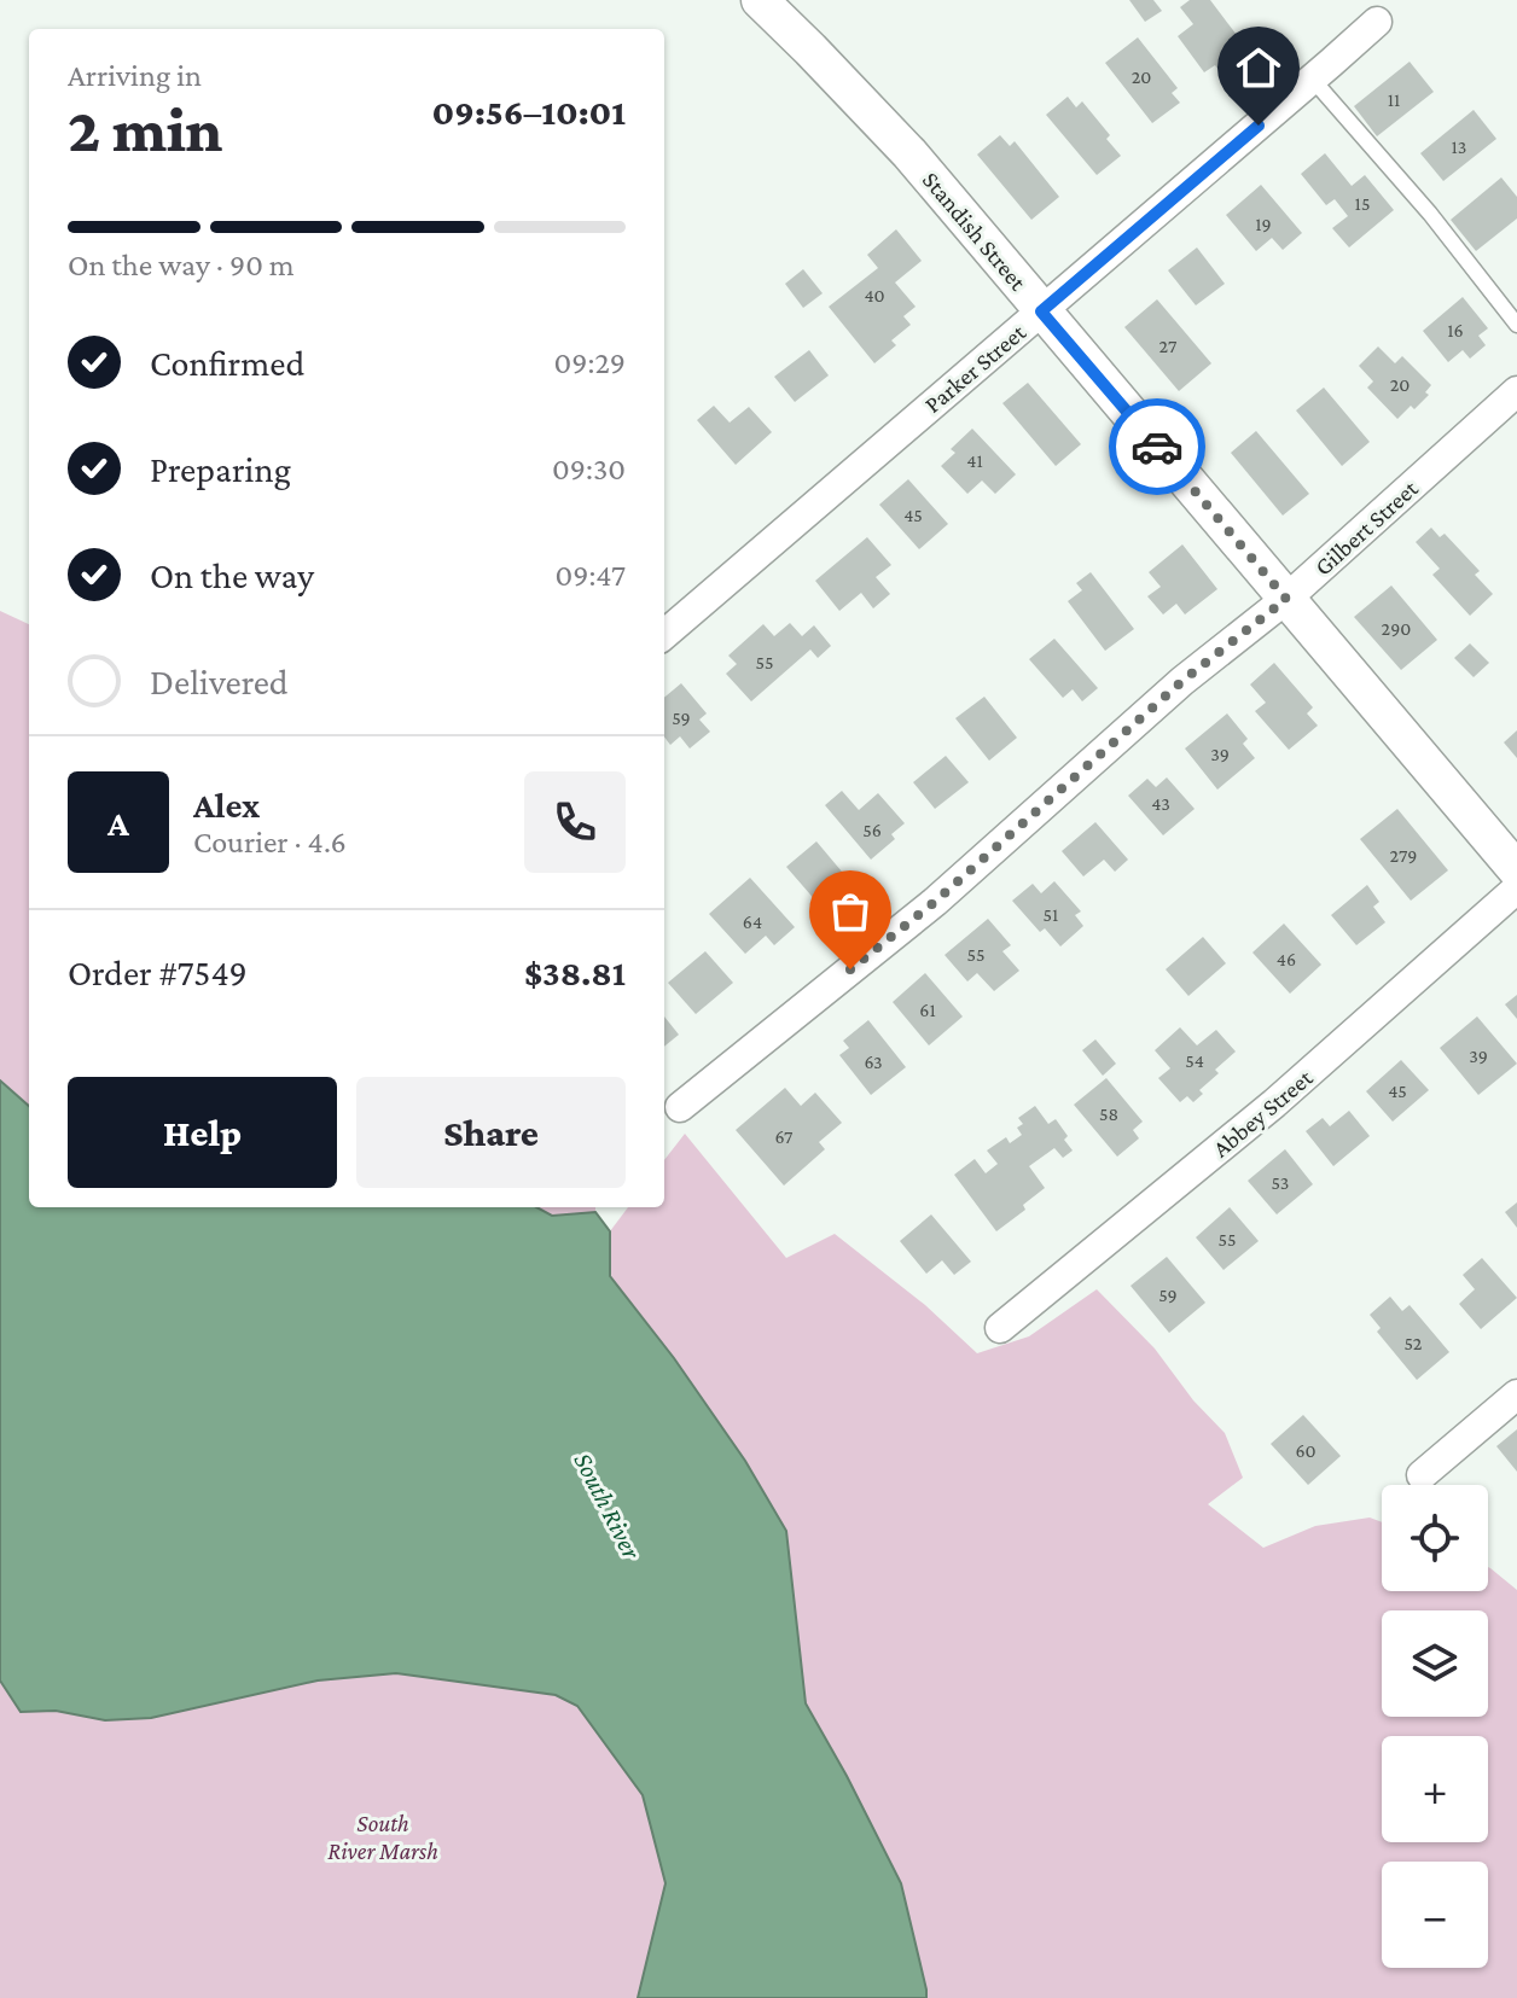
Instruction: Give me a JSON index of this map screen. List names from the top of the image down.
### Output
{
  "streets": {
    "street": [
      "Standish Street",
      "Parker Street",
      "Gilbert Street",
      "Abbey Street"
    ]
  },
  "crossings": [
    ["Standish Street", "Parker Street"],
    ["Standish Street", "Gilbert Street"]
  ],
  "water": ["South River"],
  "parks": ["South River Marsh"],
  "house_numbers": [
    "20",
    "11",
    "13",
    "15",
    "19",
    "40",
    "16",
    "27",
    "20",
    "41",
    "45",
    "290",
    "55",
    "59",
    "39",
    "43",
    "56",
    "279",
    "51",
    "64",
    "55",
    "46",
    "61",
    "39",
    "54",
    "63",
    "45",
    "58",
    "67",
    "53",
    "55",
    "59",
    "52",
    "60"
  ],
  "page": {
    "heading": ["2 min", "Arriving in", "09:56–10:01"],
    "panel": [
      "Alex",
      "Courier · 4.6",
      "Order #7549",
      "$38.81"
    ],
    "bar": "On the way · 90 m",
    "list": [
      ["Confirmed", "09:29"],
      ["Preparing", "09:30"],
      ["On the way", "09:47"],
      "Delivered"
    ],
    "round": "A",
    "buttons": ["Help", "Share"],
    "map_buttons": ["+", "−"]
  }
}
